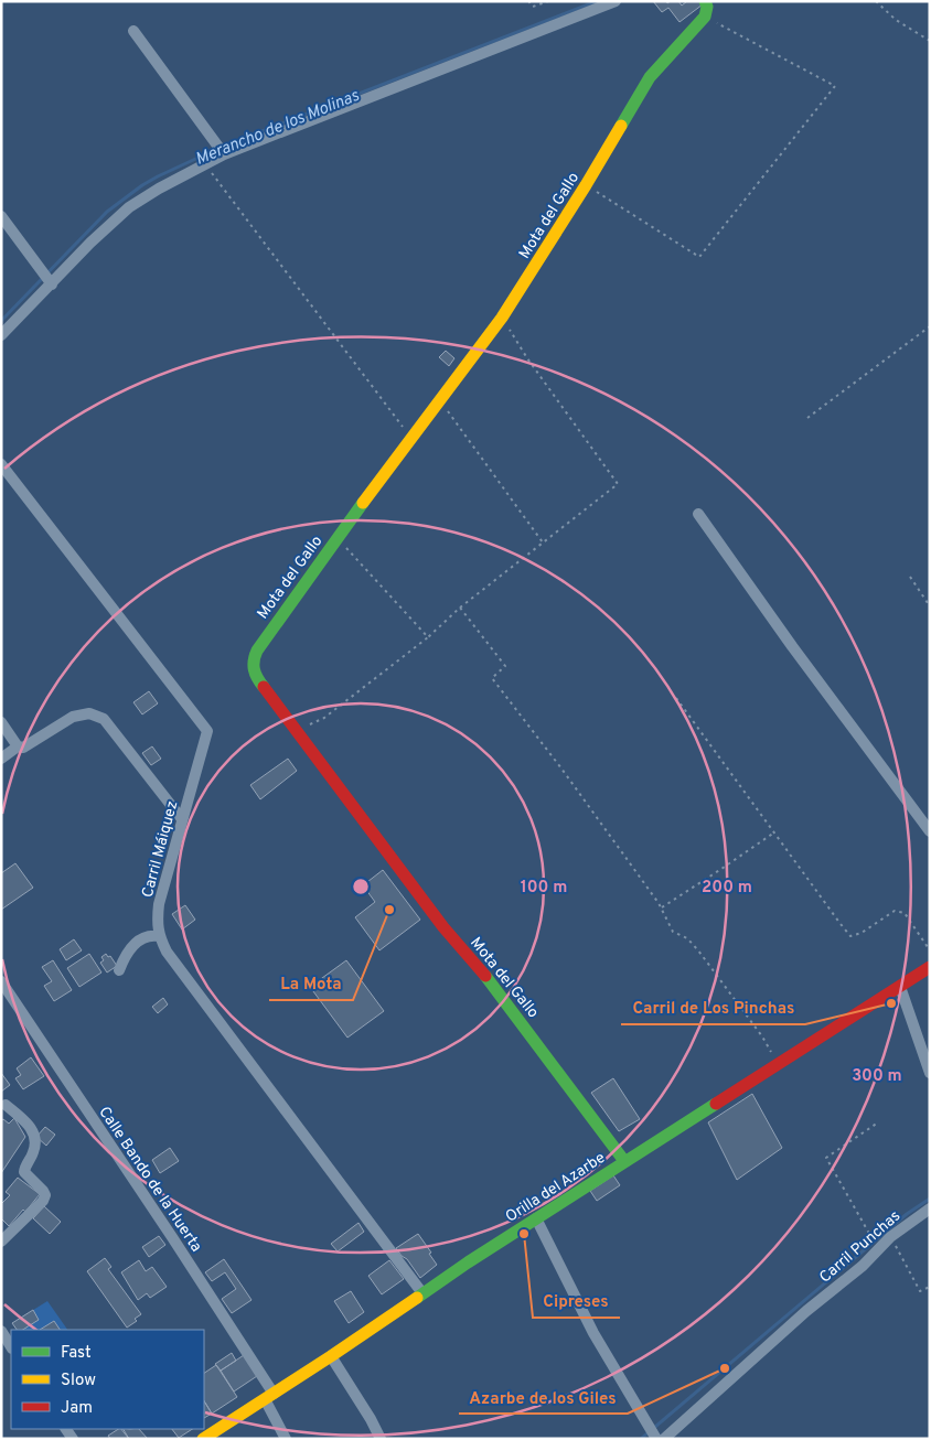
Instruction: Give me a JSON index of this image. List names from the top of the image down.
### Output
{
  "streets": {
    "street": [
      "Mota del Gallo",
      "Carril Máiquez",
      "Calle Bando de la Huerta",
      "Orilla del Azarbe",
      "Carril Punchas"
    ]
  },
  "crossings": [
    ["Mota del Gallo", "Orilla del Azarbe"],
    ["Carril Máiquez", "Orilla del Azarbe"],
    ["Calle Bando de la Huerta", "Orilla del Azarbe"]
  ],
  "water": ["Merancho de los Molinas"],
  "places": [
    "La Mota",
    "Carril de Los Pinchas",
    "Cipreses",
    "Azarbe de los Giles"
  ],
  "legend": ["Fast", "Slow", "Jam"],
  "rings": ["100 m", "200 m", "300 m"]
}
